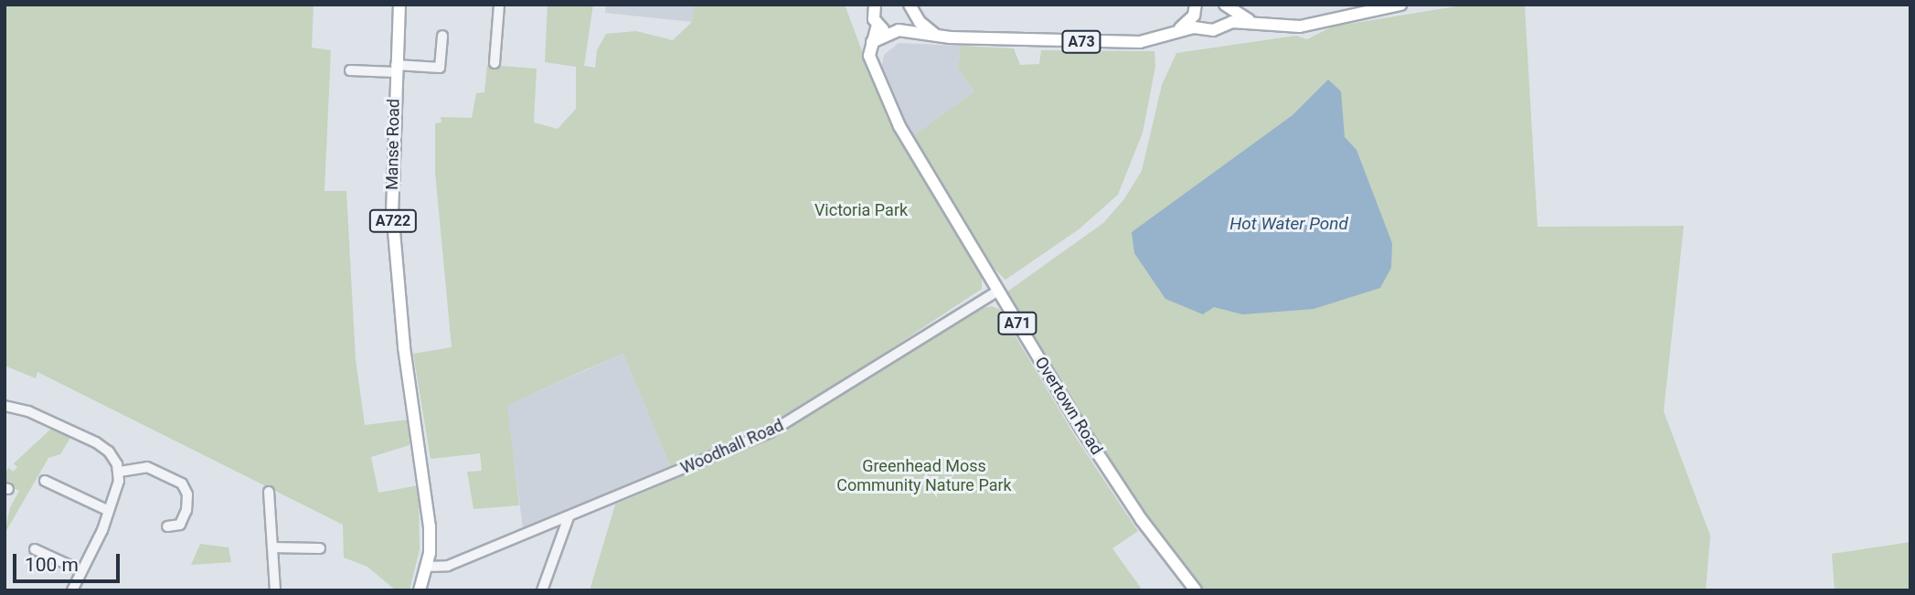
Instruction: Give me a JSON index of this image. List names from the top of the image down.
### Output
{
  "streets": {
    "main road": [
      "A73",
      "Manse Road",
      "A722",
      "A71",
      "Overtown Road"
    ],
    "street": ["Woodhall Road"]
  },
  "crossings": [
    ["A73", "Overtown Road"],
    ["Manse Road", "A722"],
    ["Manse Road", "Woodhall Road"],
    ["A722", "Woodhall Road"],
    ["Overtown Road", "Woodhall Road"]
  ],
  "water": ["Hot Water Pond"],
  "parks": ["Victoria Park", "Greenhead Moss Community Nature Park"],
  "scale_bar": "100 m"
}
